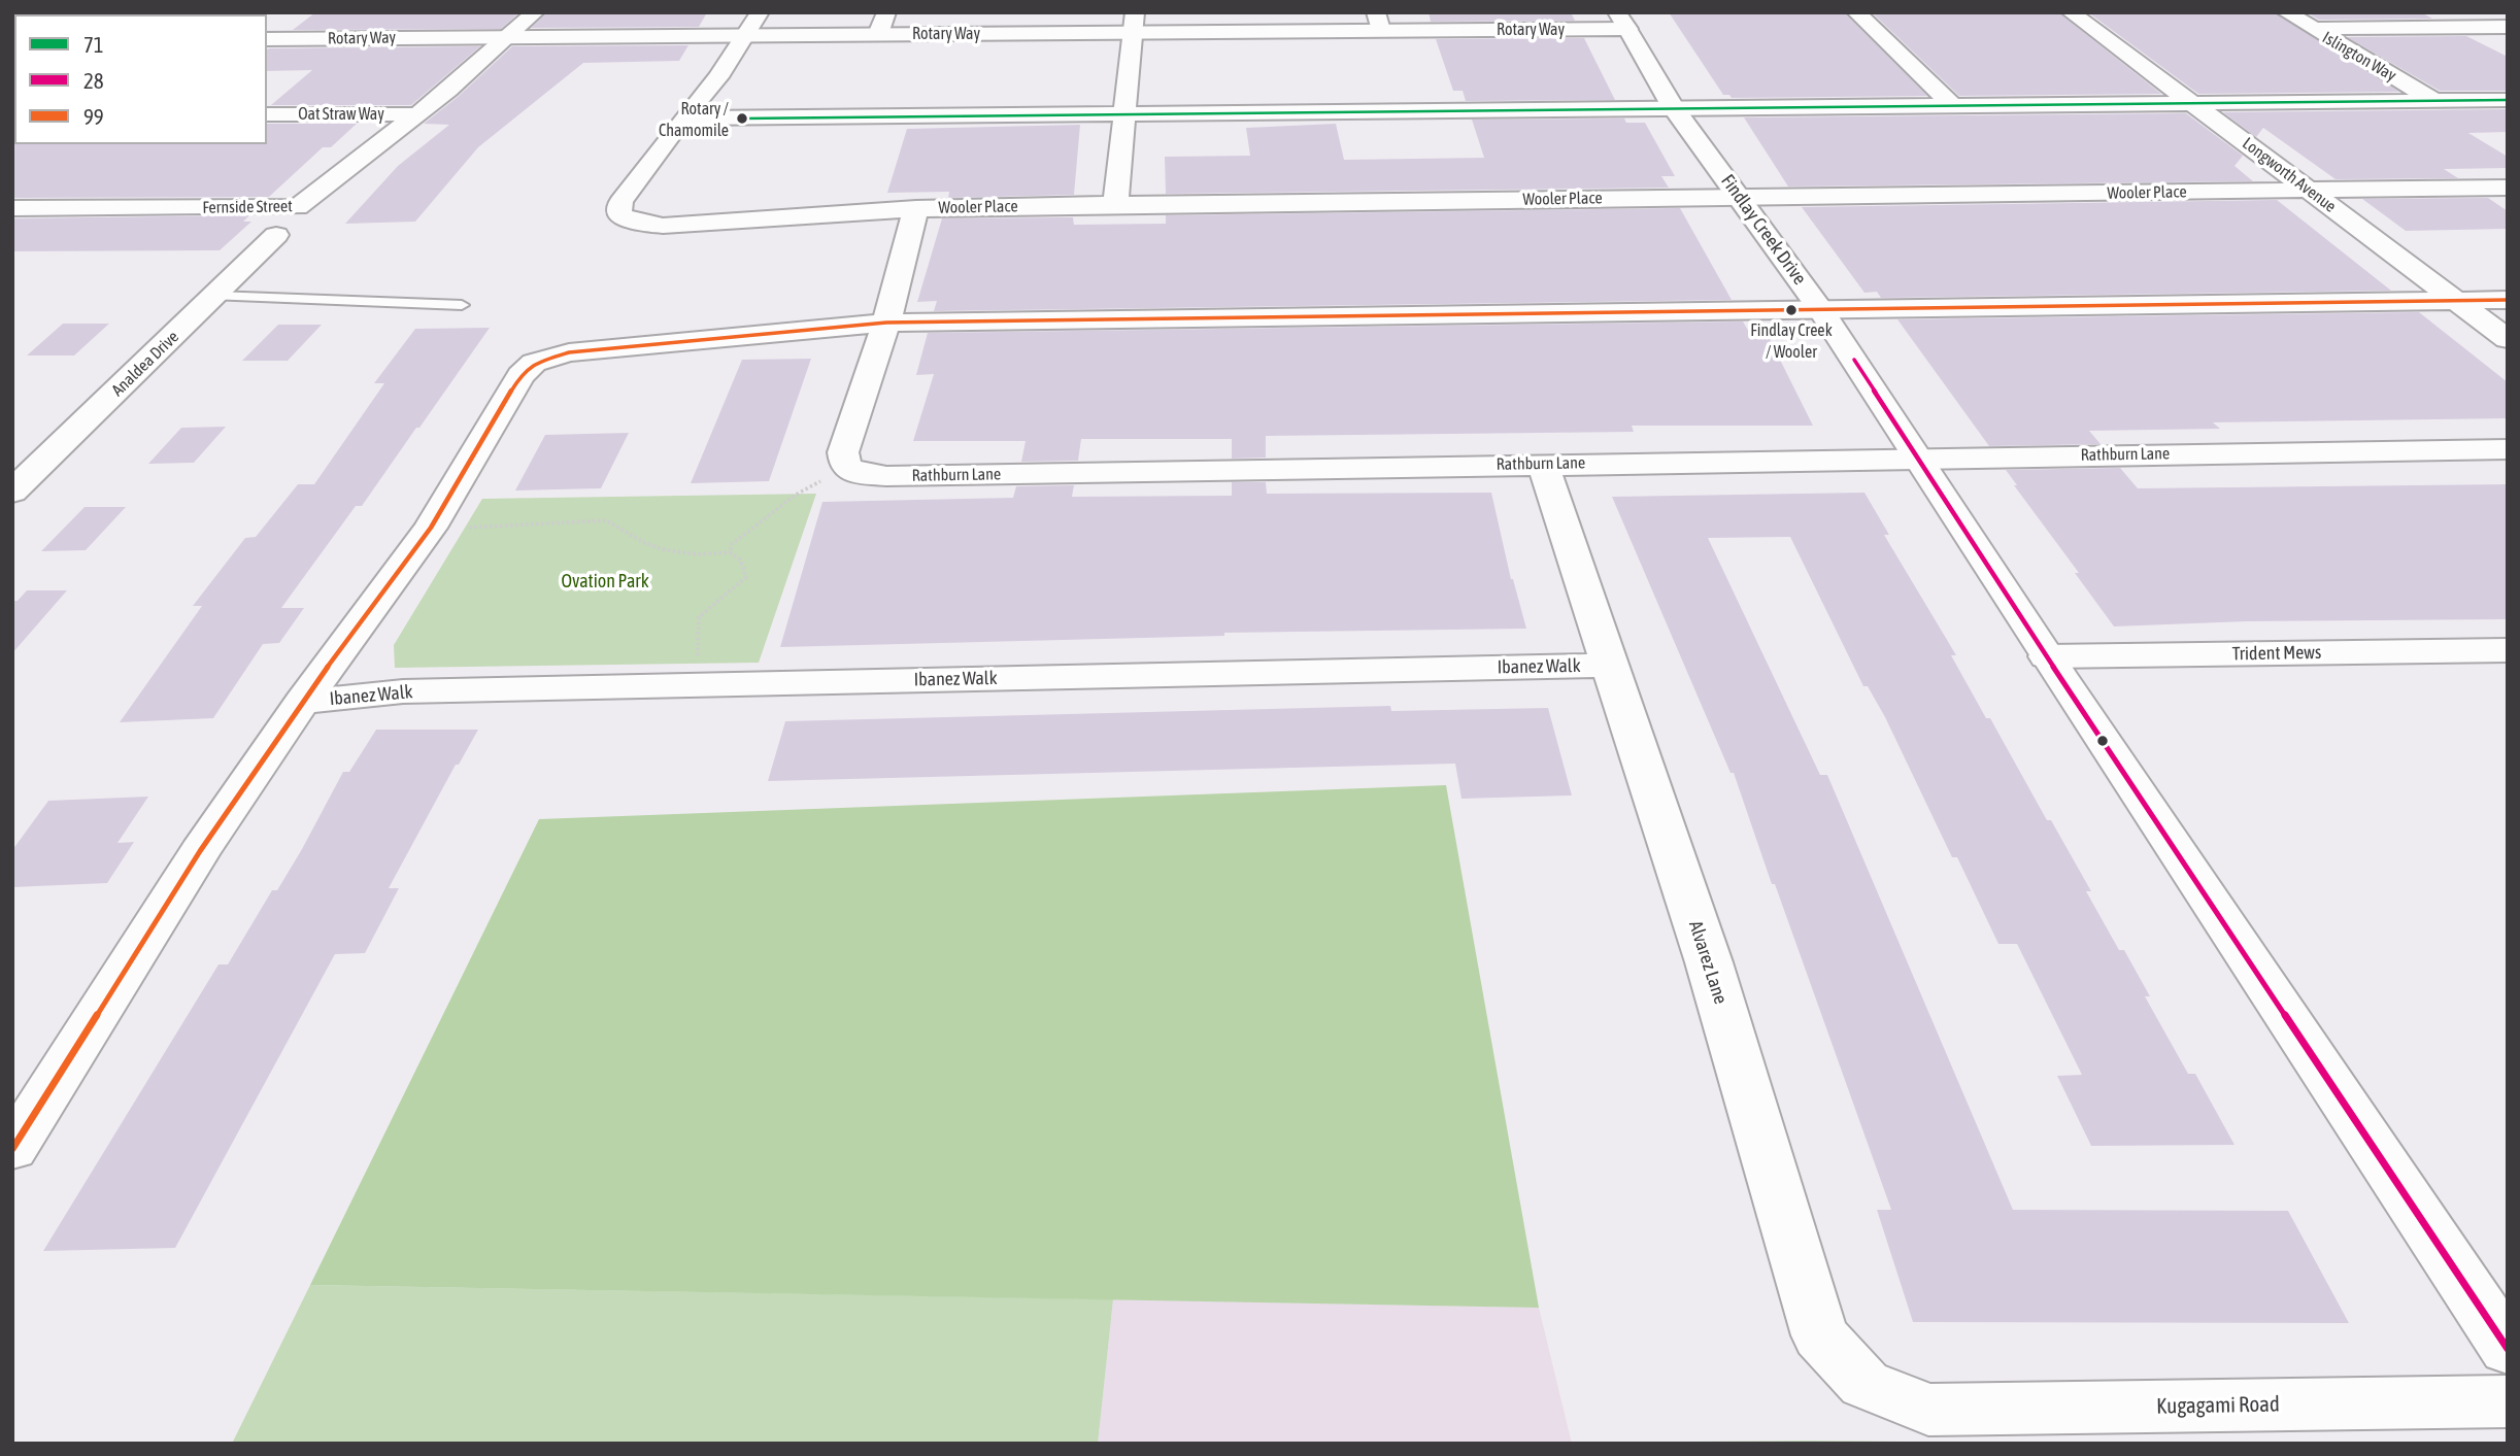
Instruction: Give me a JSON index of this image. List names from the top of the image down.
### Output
{
  "streets": {
    "street": [
      "Rotary Way",
      "Islington Way",
      "Oat Straw Way",
      "Longworth Avenue",
      "Wooler Place",
      "Fernside Street",
      "Findlay Creek Drive",
      "Analdea Drive",
      "Rathburn Lane",
      "Trident Mews",
      "Ibanez Walk",
      "Alvarez Lane",
      "Kugagami Road"
    ]
  },
  "crossings": [
    ["Rotary Way", "Fernside Street"],
    ["Rotary Way", "Findlay Creek Drive"],
    ["Oat Straw Way", "Fernside Street"],
    ["Longworth Avenue", "Wooler Place"],
    ["Wooler Place", "Findlay Creek Drive"],
    ["Findlay Creek Drive", "Rathburn Lane"],
    ["Findlay Creek Drive", "Trident Mews"],
    ["Rathburn Lane", "Alvarez Lane"],
    ["Ibanez Walk", "Alvarez Lane"],
    ["Alvarez Lane", "Kugagami Road"]
  ],
  "parks": ["Ovation Park"],
  "places": ["Rotary / Chamomile", "Findlay Creek / Wooler"],
  "lines": ["transit line 71", "transit line 99", "transit line 28"],
  "legend": ["71", "28", "99"]
}
